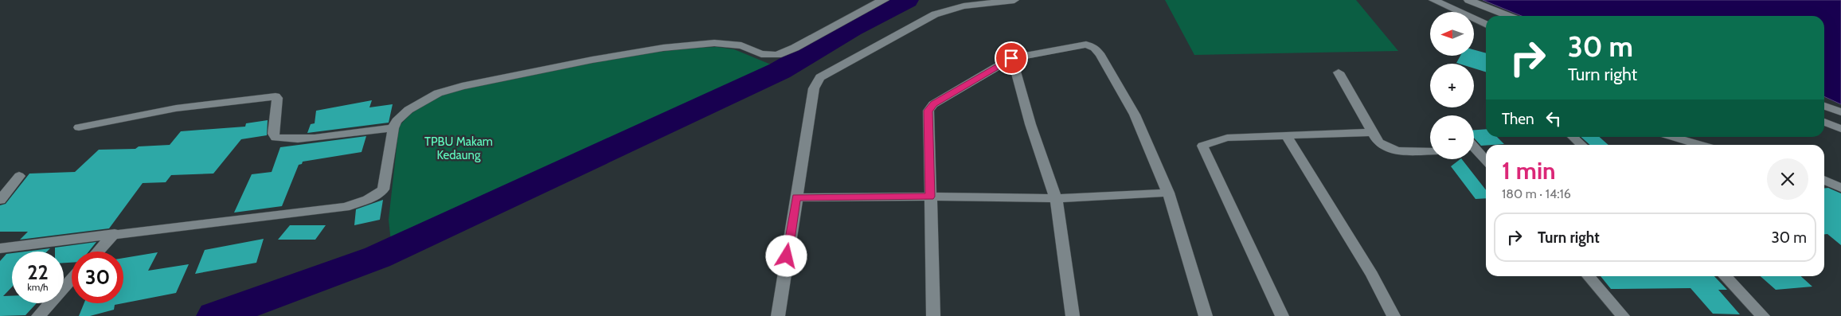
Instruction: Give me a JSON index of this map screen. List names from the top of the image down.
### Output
{
  "parks": ["TPBU Makam Kedaung"],
  "north": "left",
  "page": {
    "map_buttons": ["+", "−"],
    "turn": ["30 m", "Turn right"],
    "then": "Then",
    "heading": ["1 min", "180 m · 14:16"],
    "list": [
      {
        "name": "Turn right",
        "value": "30 m"
      }
    ],
    "speed": "22 km/h",
    "limit": "30"
  }
}
